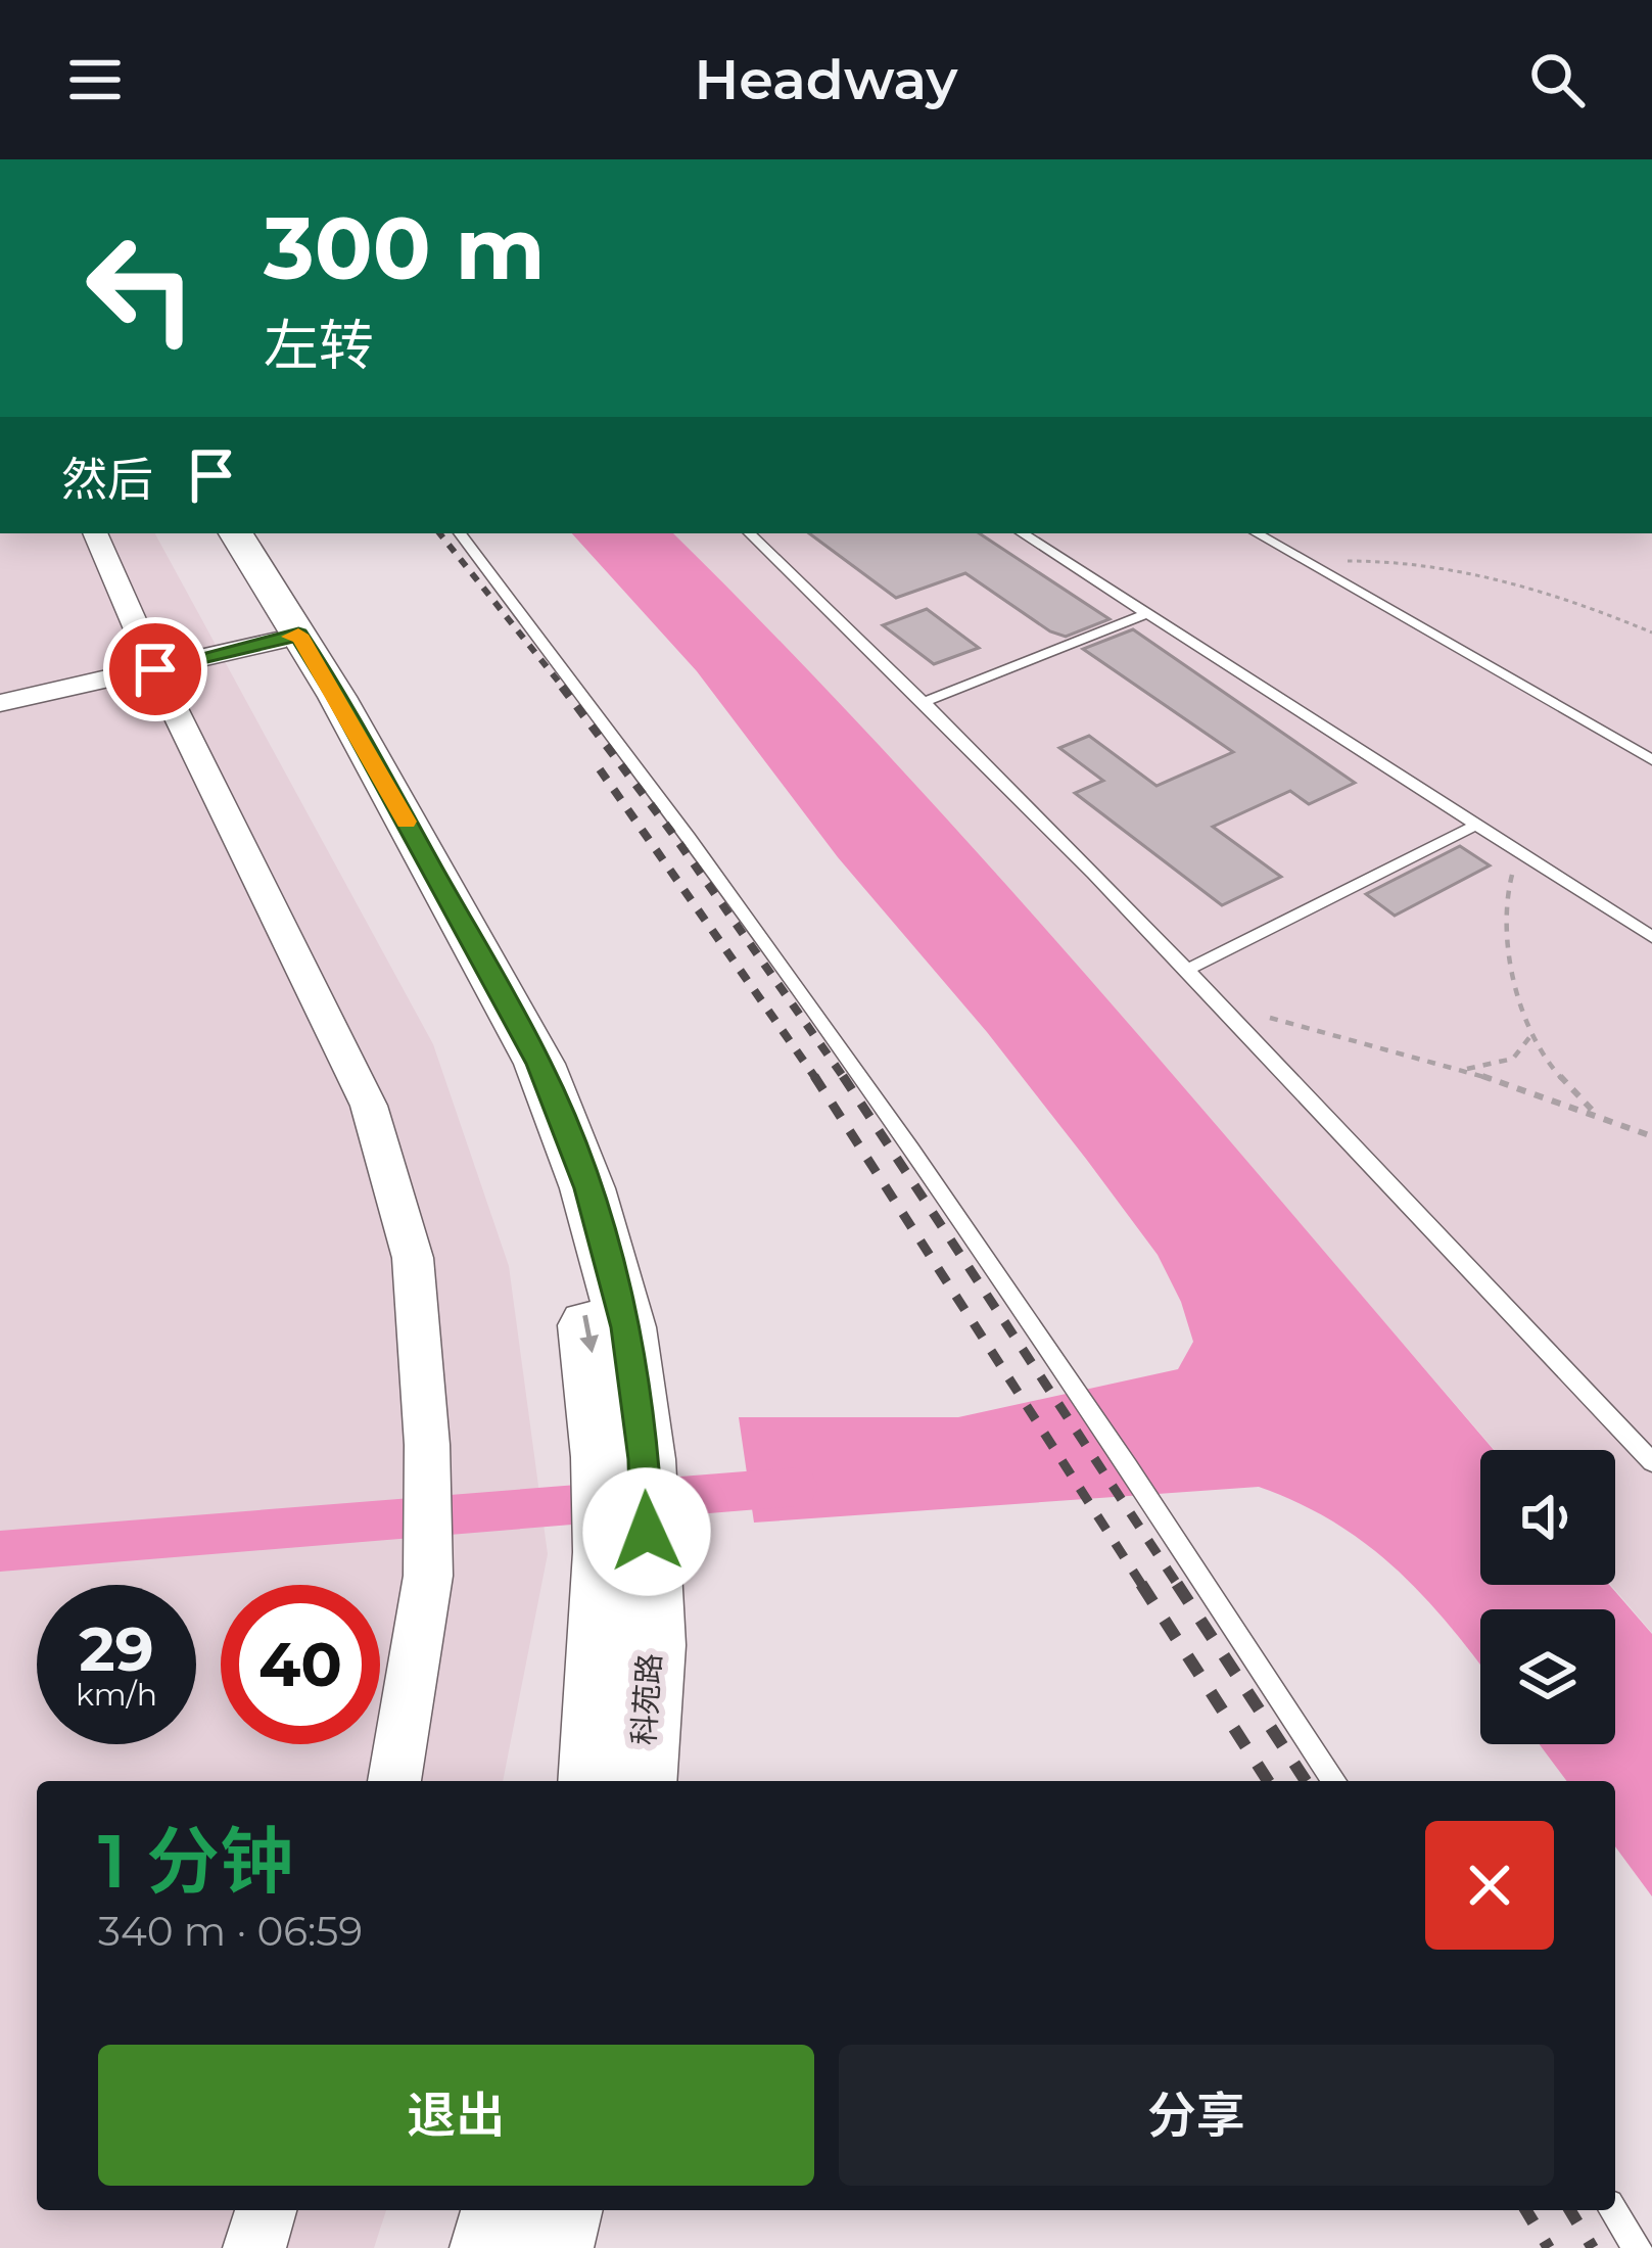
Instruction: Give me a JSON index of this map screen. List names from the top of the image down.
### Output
{
  "streets": {
    "street": ["科苑路"]
  },
  "page": {
    "header": "Headway",
    "turn": ["300 m", "左转"],
    "then": "然后",
    "speed": "29 km/h",
    "limit": "40",
    "heading": ["1 分钟", "340 m · 06:59"],
    "buttons": ["退出", "分享"]
  }
}
